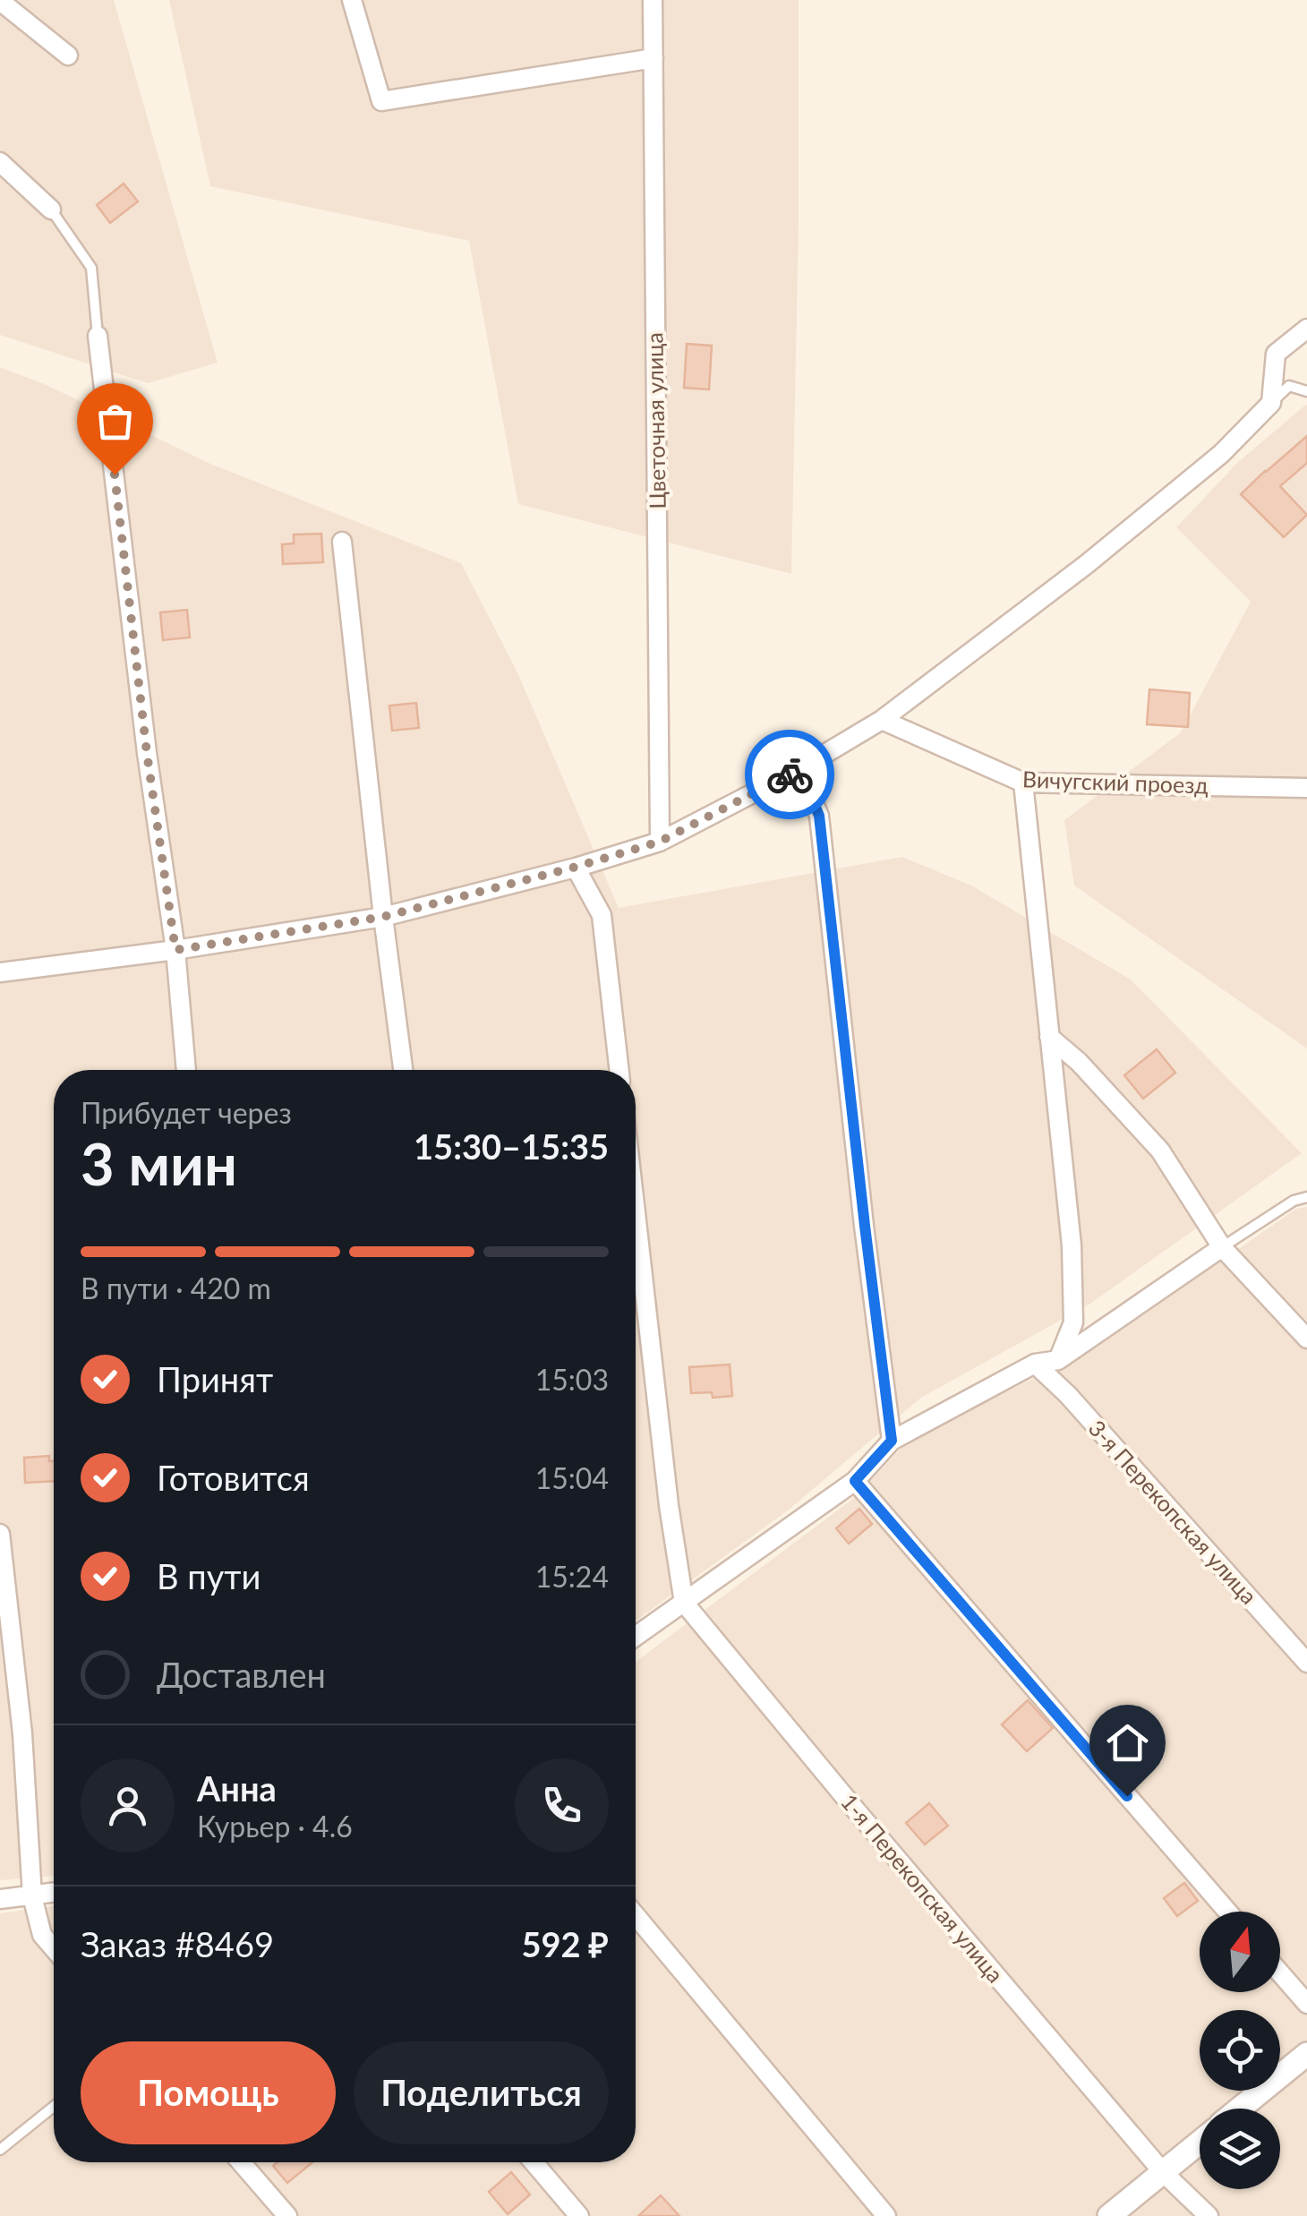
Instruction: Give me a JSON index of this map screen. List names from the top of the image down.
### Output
{
  "streets": {
    "street": [
      "Цветочная улица",
      "Вичугский проезд",
      "3-я Перекопская улица",
      "1-я Перекопская улица"
    ]
  },
  "north": "top",
  "page": {
    "heading": ["3 мин", "Прибудет через", "15:30–15:35"],
    "panel": [
      "Анна",
      "Курьер · 4.6",
      "Заказ #8469",
      "592 ₽"
    ],
    "bar": "В пути · 420 m",
    "list": [
      ["Принят", "15:03"],
      ["Готовится", "15:04"],
      ["В пути", "15:24"],
      "Доставлен"
    ],
    "buttons": ["Помощь", "Поделиться"]
  }
}
